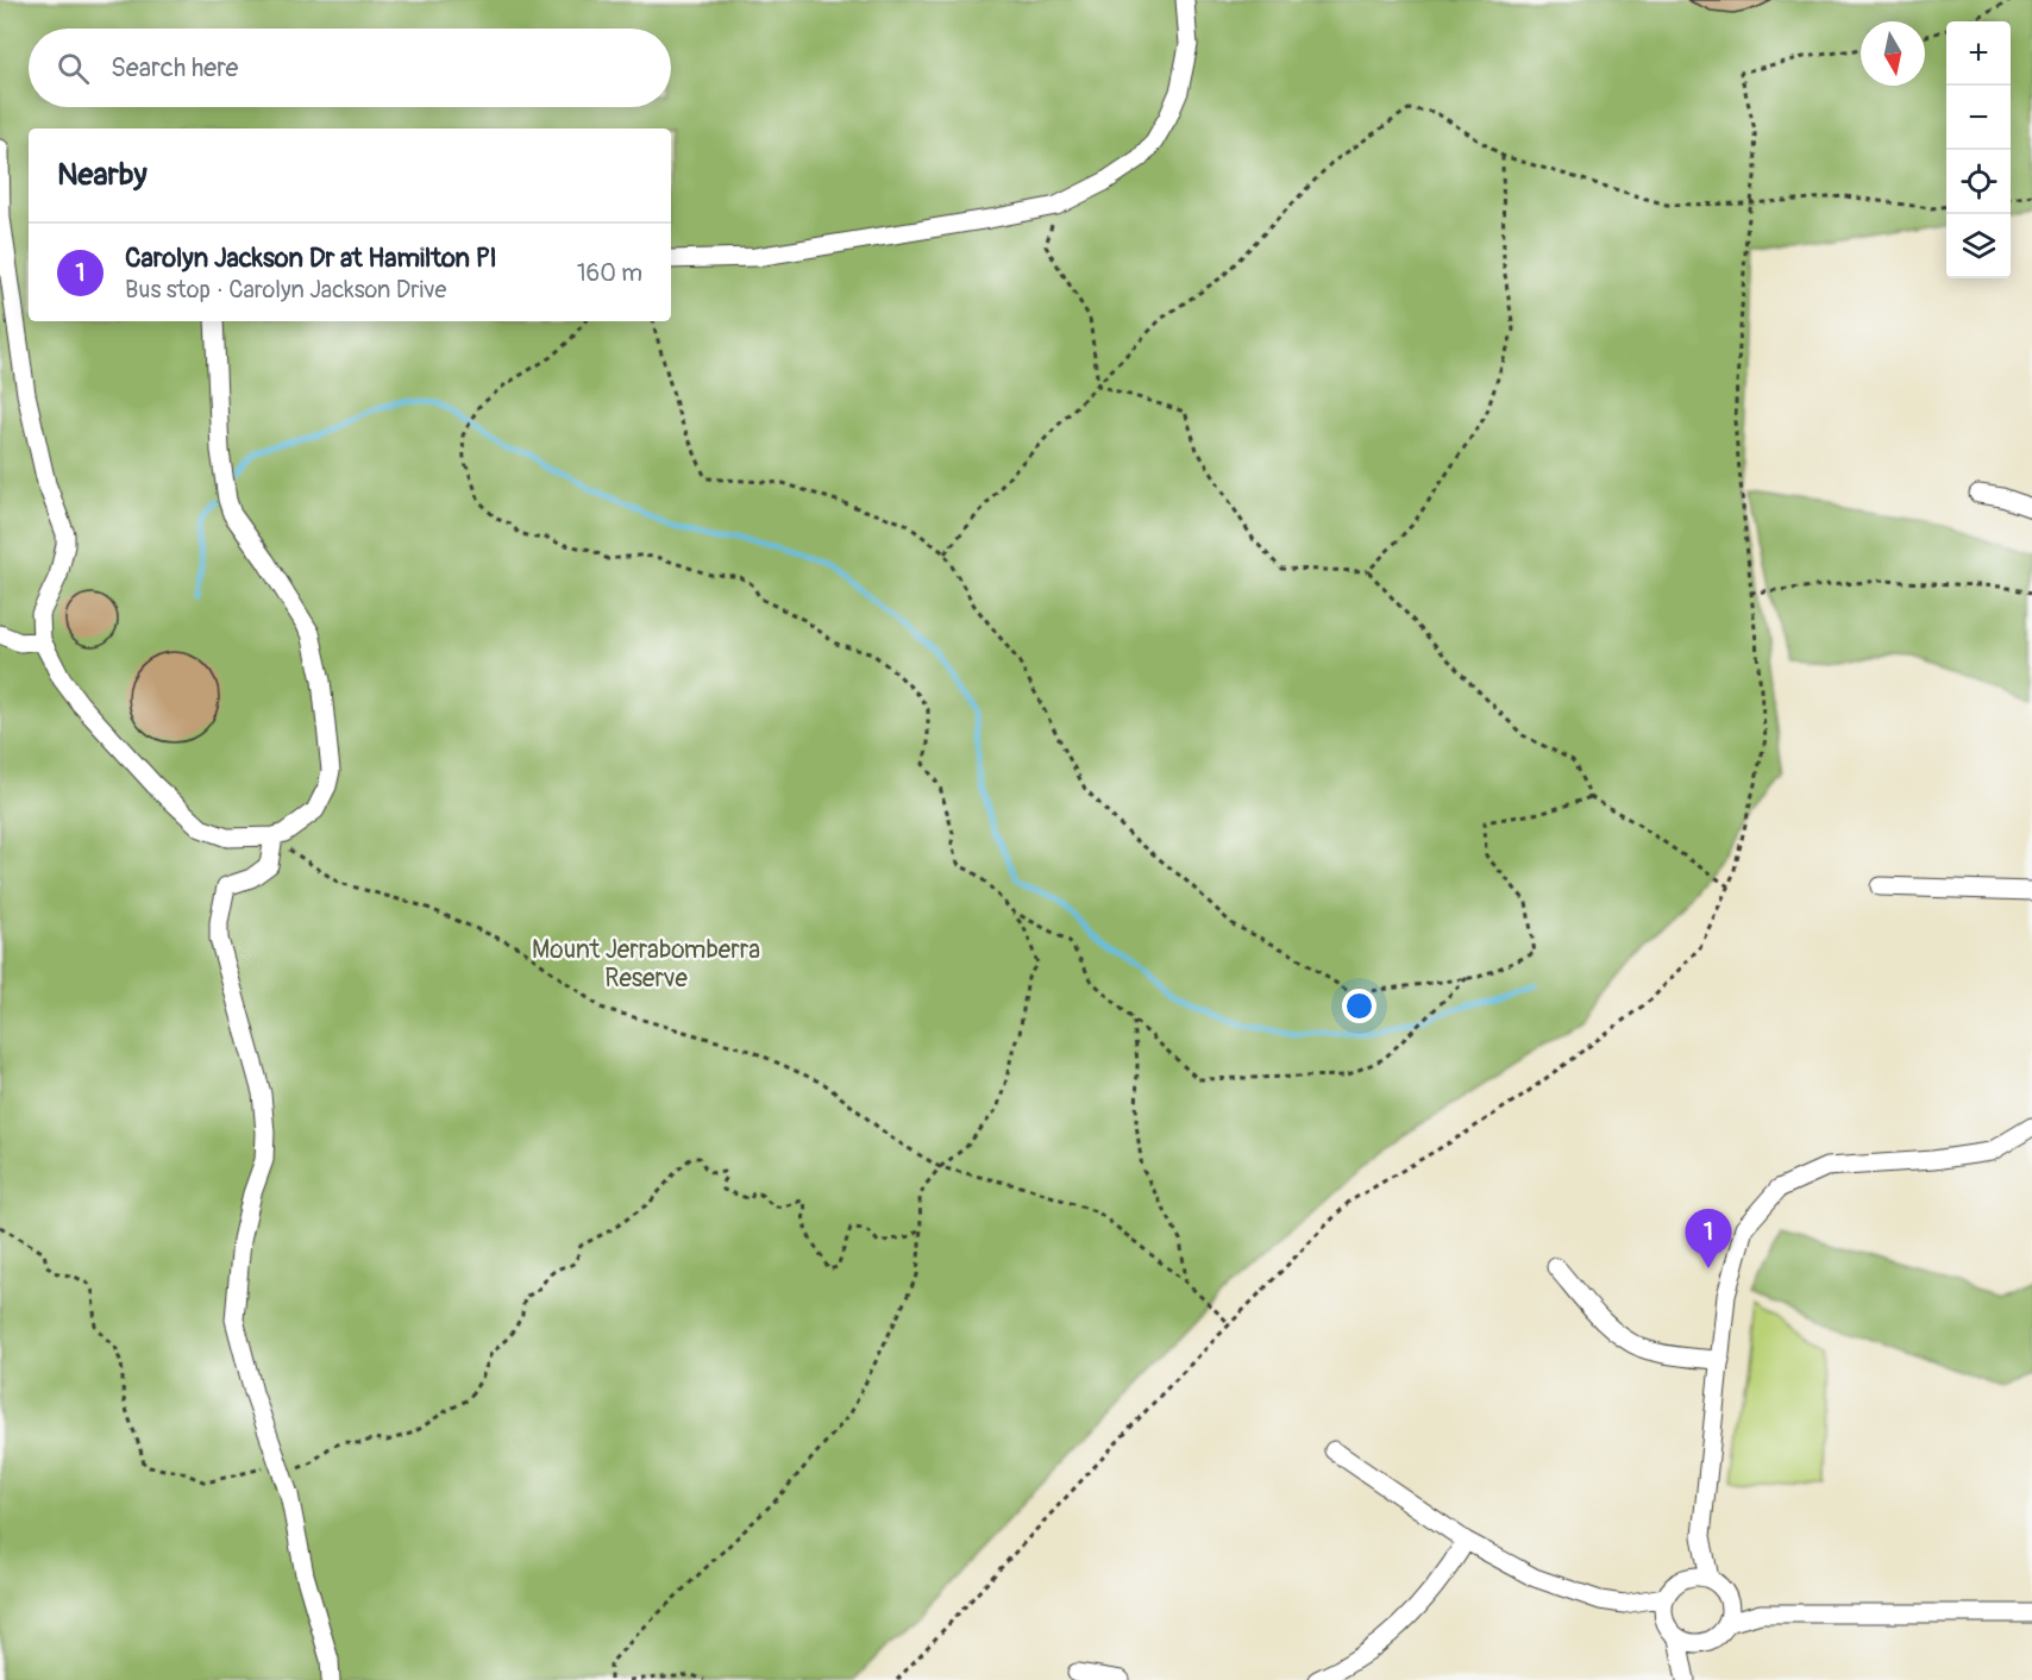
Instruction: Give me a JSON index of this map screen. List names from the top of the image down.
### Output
{
  "parks": ["Mount Jerrabomberra Reserve"],
  "north": "bottom",
  "page": {
    "map_buttons": ["+", "−"],
    "search": "Search here",
    "heading": "Nearby",
    "list": [
      {
        "mark": "1",
        "name": "Carolyn Jackson Dr at Hamilton Pl",
        "note": "Bus stop · Carolyn Jackson Drive",
        "value": "160 m"
      }
    ],
    "pins": "1"
  }
}
